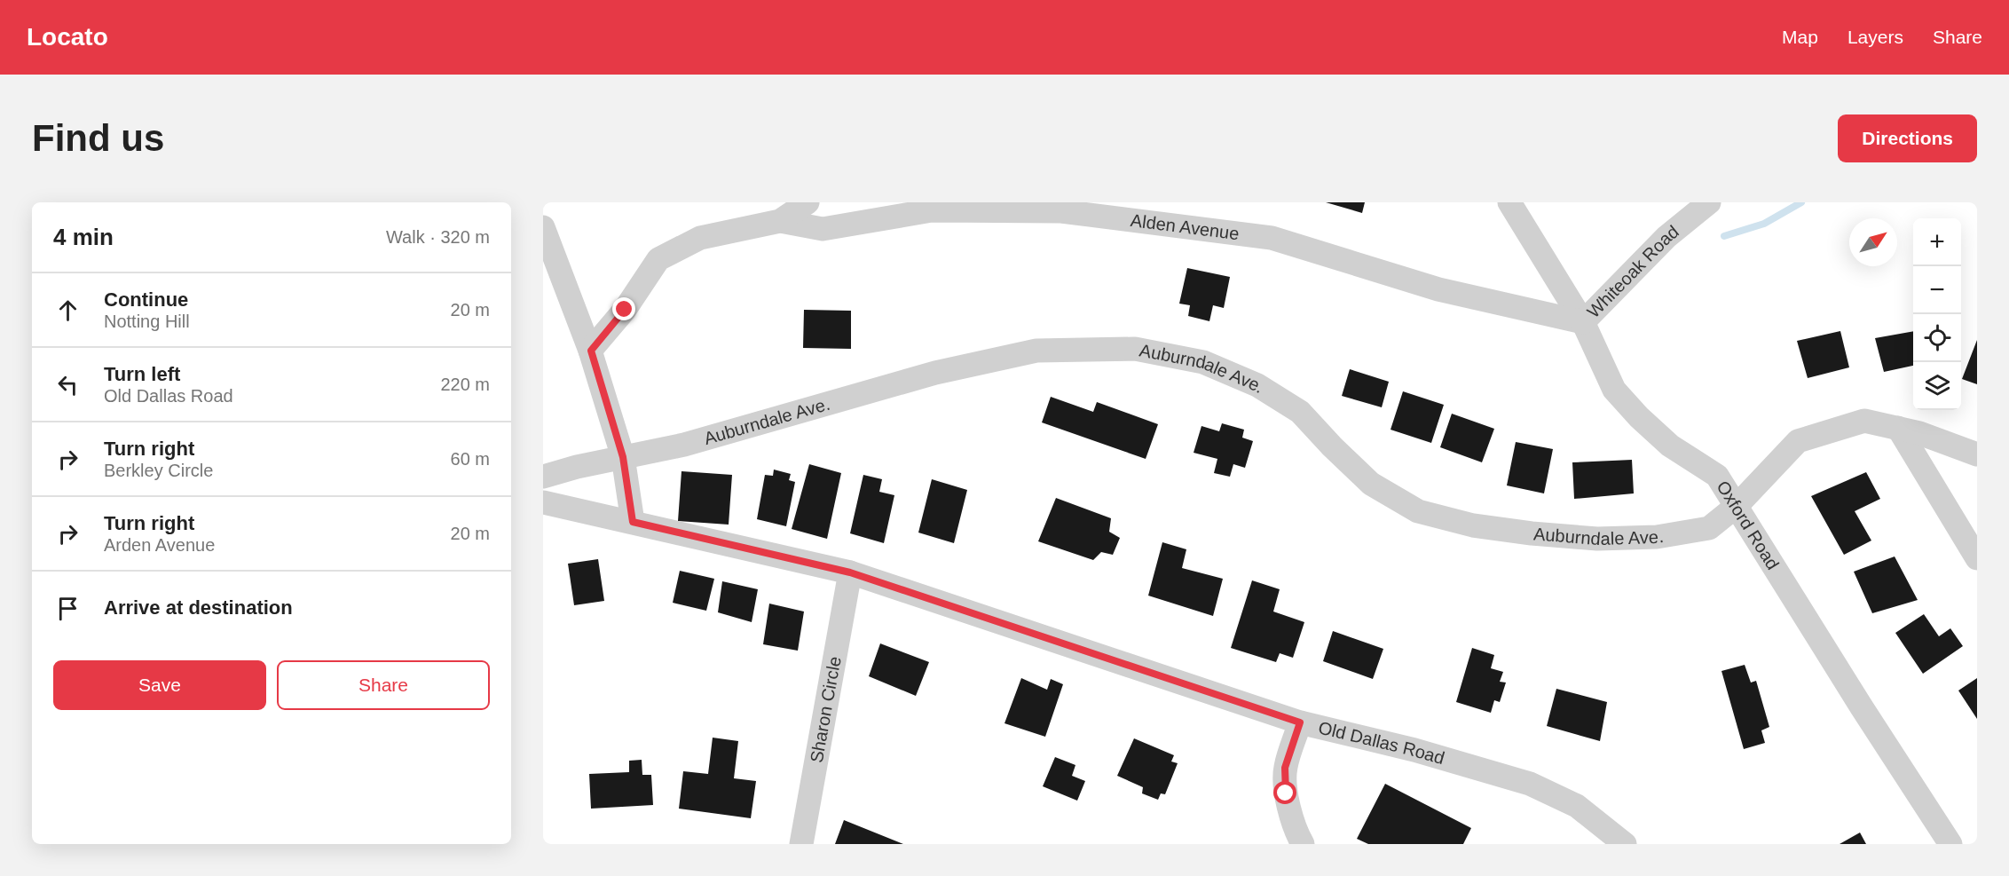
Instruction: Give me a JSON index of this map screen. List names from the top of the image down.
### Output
{
  "streets": {
    "street": [
      "Alden Avenue",
      "Whiteoak Road",
      "Auburndale Ave.",
      "Oxford Road",
      "Sharon Circle",
      "Old Dallas Road"
    ]
  },
  "crossings": [
    ["Alden Avenue", "Whiteoak Road"],
    ["Alden Avenue", "Oxford Road"],
    ["Whiteoak Road", "Oxford Road"],
    ["Auburndale Ave.", "Oxford Road"],
    ["Sharon Circle", "Old Dallas Road"]
  ],
  "north": "top right",
  "page": {
    "header": "Locato",
    "nav": ["Map", "Layers", "Share"],
    "buttons": [
      "Directions",
      ["Save", "Share"]
    ],
    "title": "Find us",
    "heading": ["4 min", "Walk · 320 m"],
    "map_buttons": ["+", "−"],
    "list": [
      ["Continue", "Notting Hill", "20 m"],
      ["Turn left", "Old Dallas Road", "220 m"],
      ["Turn right", "Berkley Circle", "60 m"],
      ["Turn right", "Arden Avenue", "20 m"],
      "Arrive at destination"
    ]
  }
}
